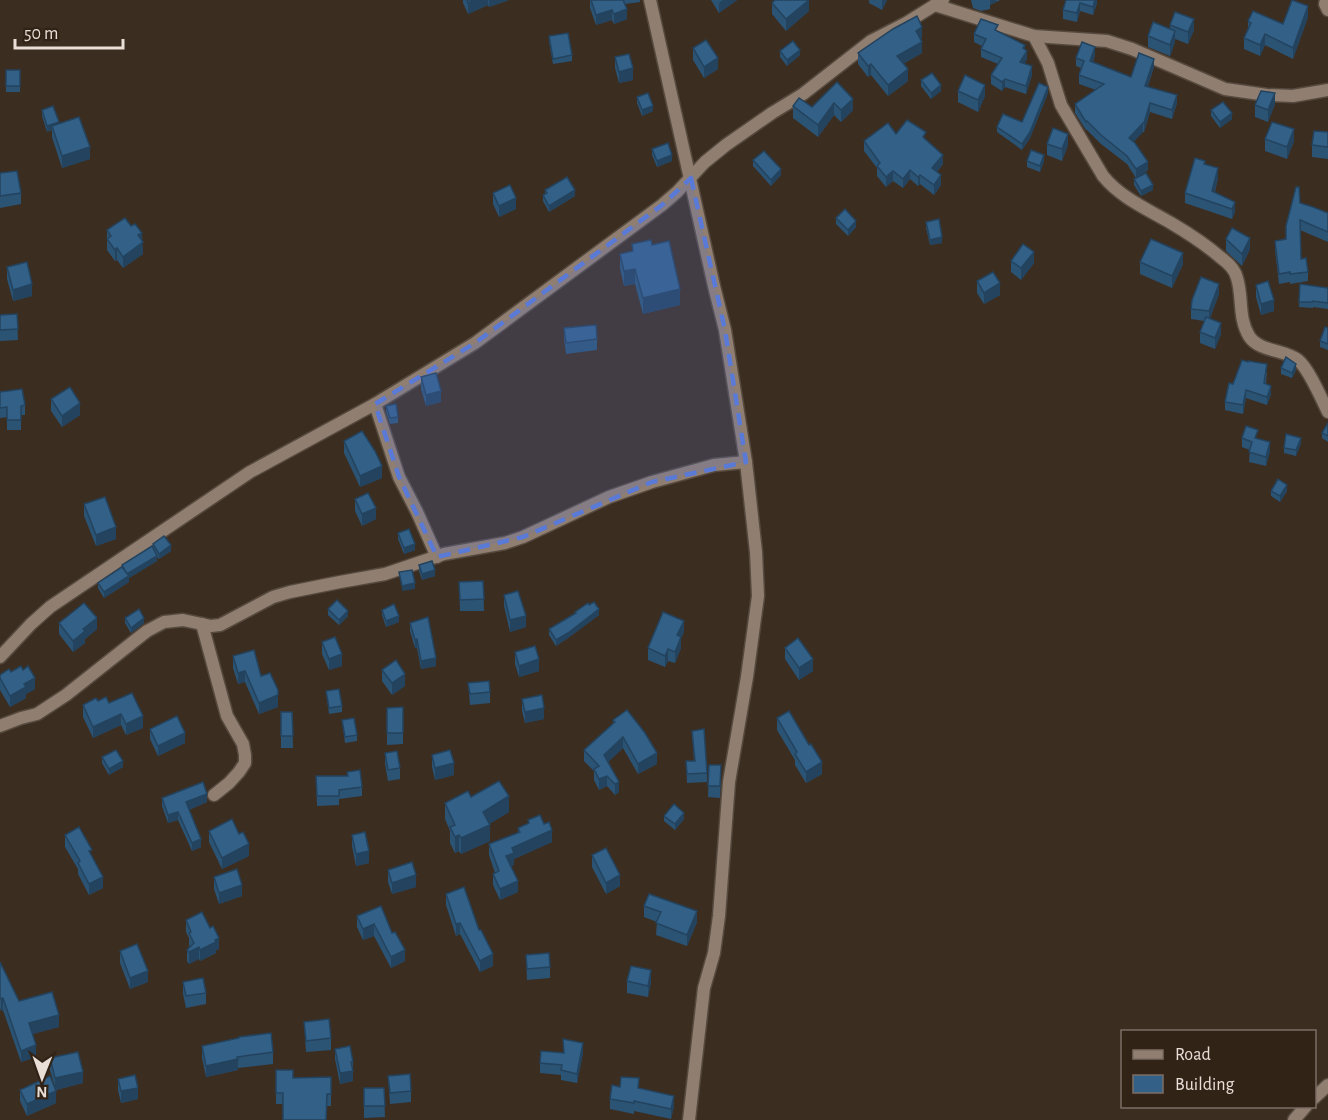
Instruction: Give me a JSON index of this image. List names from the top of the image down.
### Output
{
  "legend": ["Road", "Building"],
  "scale_bar": "50 m",
  "north": "bottom"
}
